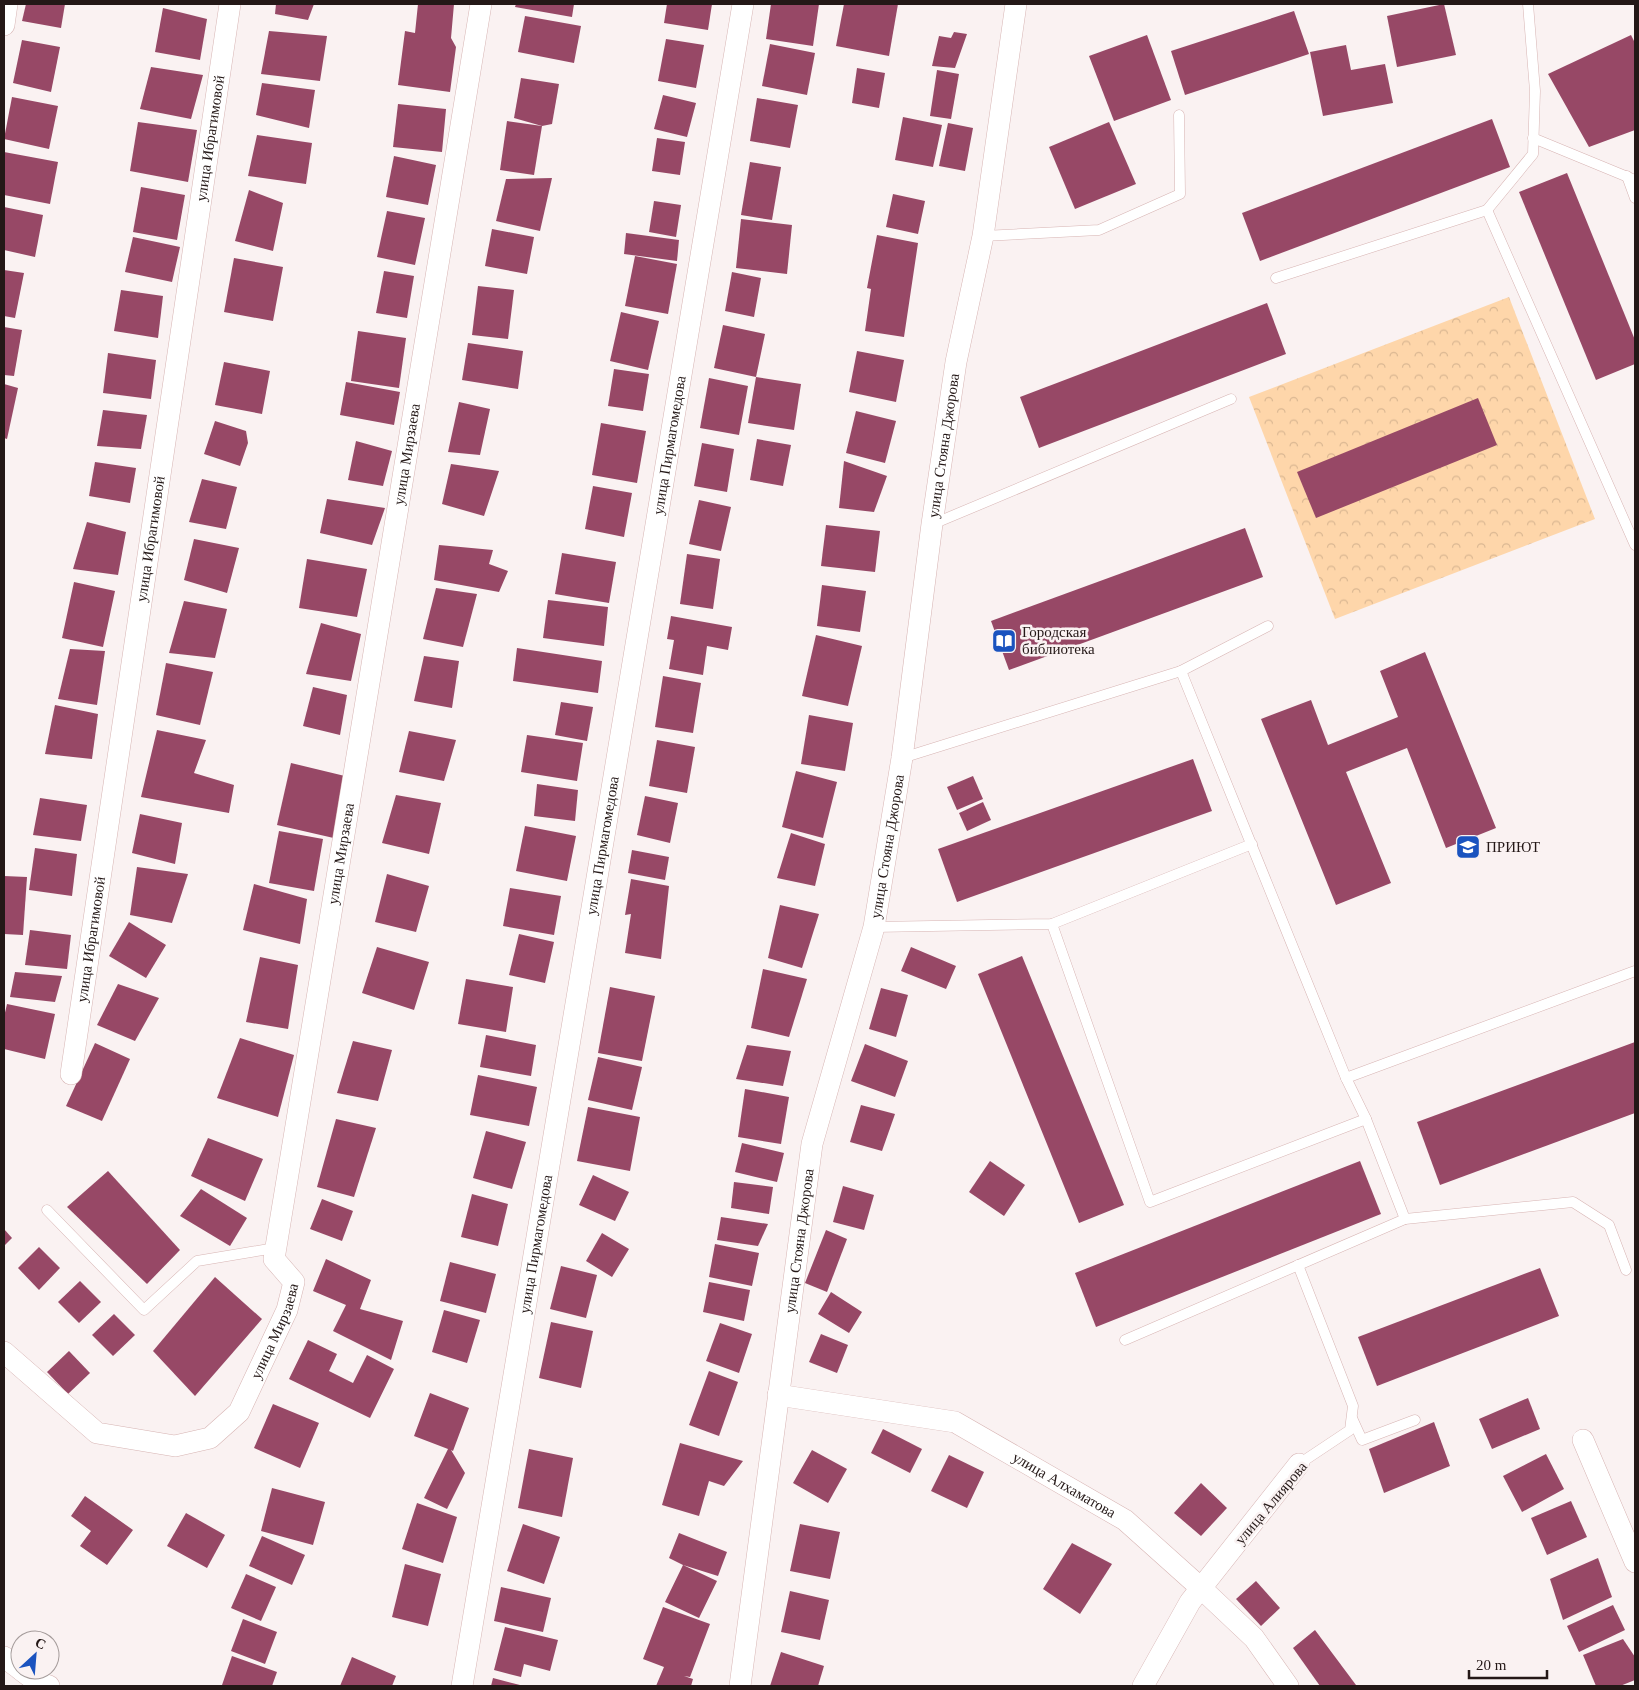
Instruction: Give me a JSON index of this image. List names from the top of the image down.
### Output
{
  "streets": {
    "street": [
      "улица Ибрагимовой",
      "улица Пирмагомедова",
      "улица Стояна Джорова",
      "улица Мирзаева",
      "улица Алхаматова",
      "улица Алиярова"
    ]
  },
  "crossings": [
    ["улица Стояна Джорова", "улица Алхаматова"],
    ["улица Алхаматова", "улица Алиярова"]
  ],
  "places": {
    "library": ["Городская библиотека"],
    "school or university": ["ПРИЮТ"]
  },
  "scale_bar": "20 m",
  "north": "top right"
}
